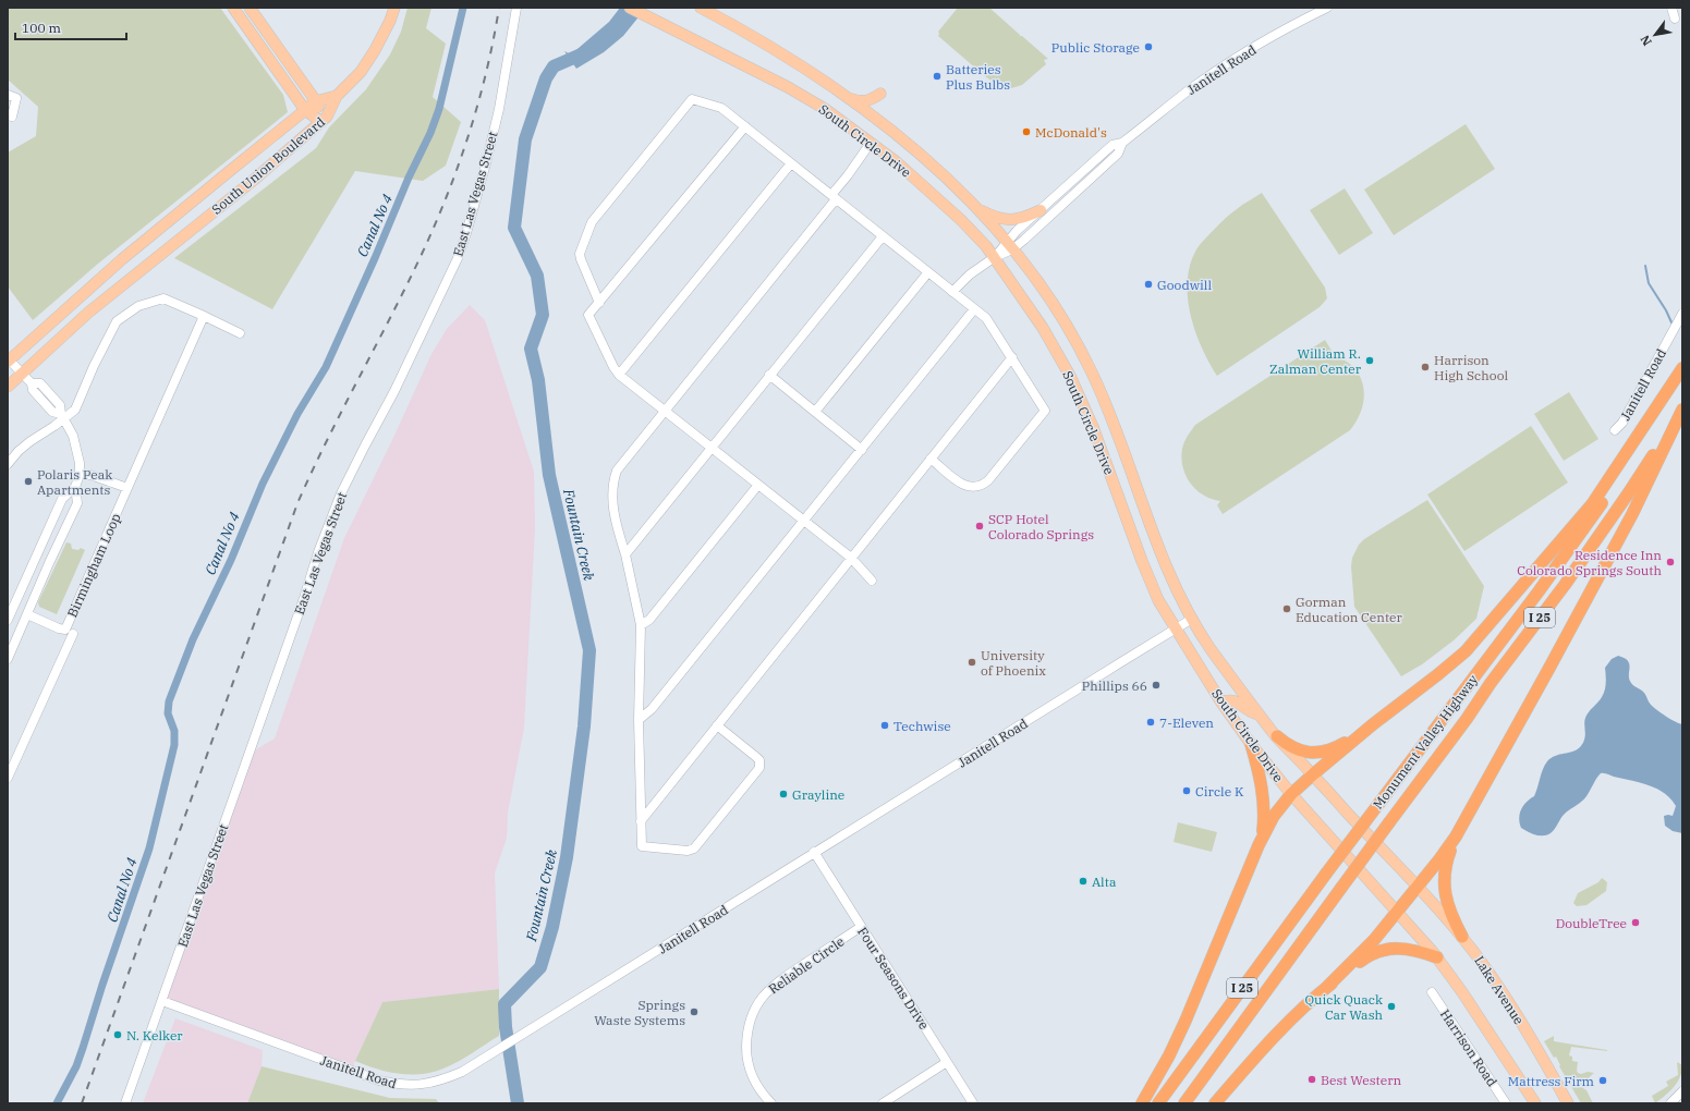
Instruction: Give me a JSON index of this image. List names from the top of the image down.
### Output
{
  "streets": {
    "highway": ["I 25", "Monument Valley Highway"],
    "main road": ["South Circle Drive", "South Union Boulevard", "Lake Avenue"],
    "street": [
      "Janitell Road",
      "East Las Vegas Street",
      "Birmingham Loop",
      "Reliable Circle",
      "Four Seasons Drive",
      "Harrison Road"
    ]
  },
  "crossings": [
    ["Janitell Road", "South Circle Drive"],
    ["Janitell Road", "East Las Vegas Street"],
    ["Janitell Road", "Four Seasons Drive"],
    ["South Circle Drive", "Lake Avenue"],
    ["Reliable Circle", "Four Seasons Drive"]
  ],
  "water": ["Canal No 4", "Fountain Creek"],
  "places": [
    "Public Storage",
    "Batteries Plus Bulbs",
    "McDonald's",
    "Goodwill",
    "William R. Zalman Center",
    "Harrison High School",
    "Polaris Peak Apartments",
    "SCP Hotel Colorado Springs",
    "Residence Inn Colorado Springs South",
    "Gorman Education Center",
    "University of Phoenix",
    "Phillips 66",
    "7-Eleven",
    "Techwise",
    "Circle K",
    "Grayline",
    "Alta",
    "DoubleTree",
    "Quick Quack Car Wash",
    "Springs Waste Systems",
    "N. Kelker",
    "Best Western",
    "Mattress Firm"
  ],
  "scale_bar": "100 m",
  "north": "bottom left"
}
